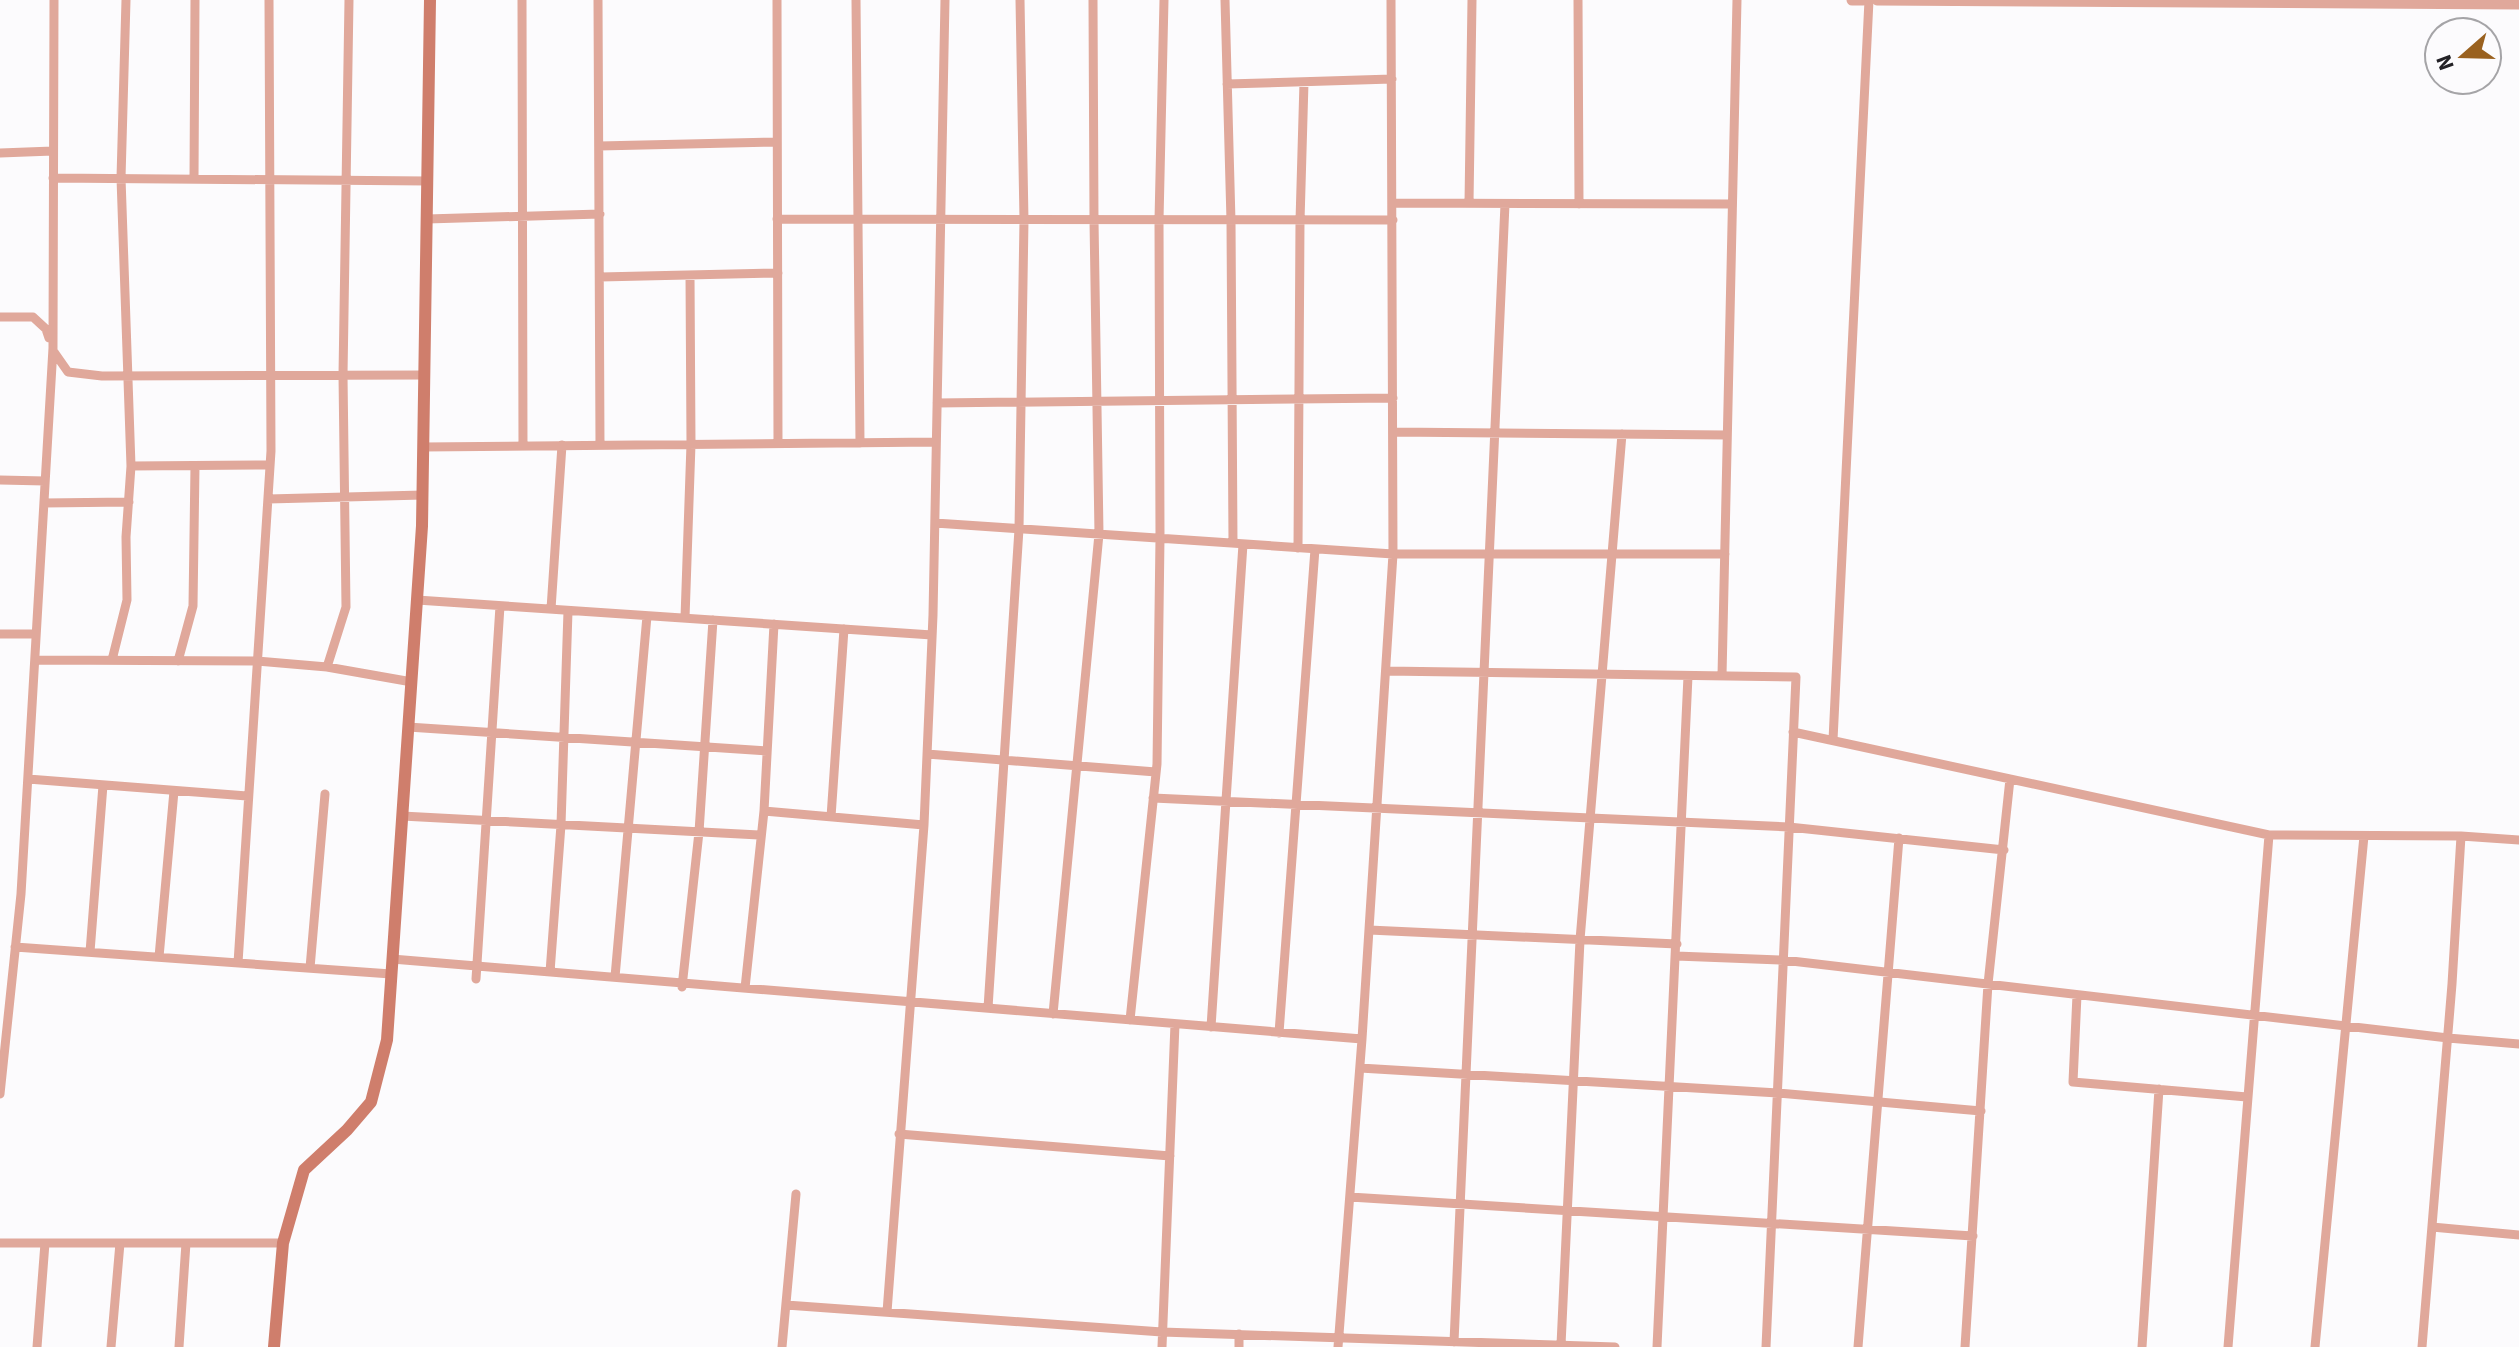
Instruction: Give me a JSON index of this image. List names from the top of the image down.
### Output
{
  "north": "left"
}
